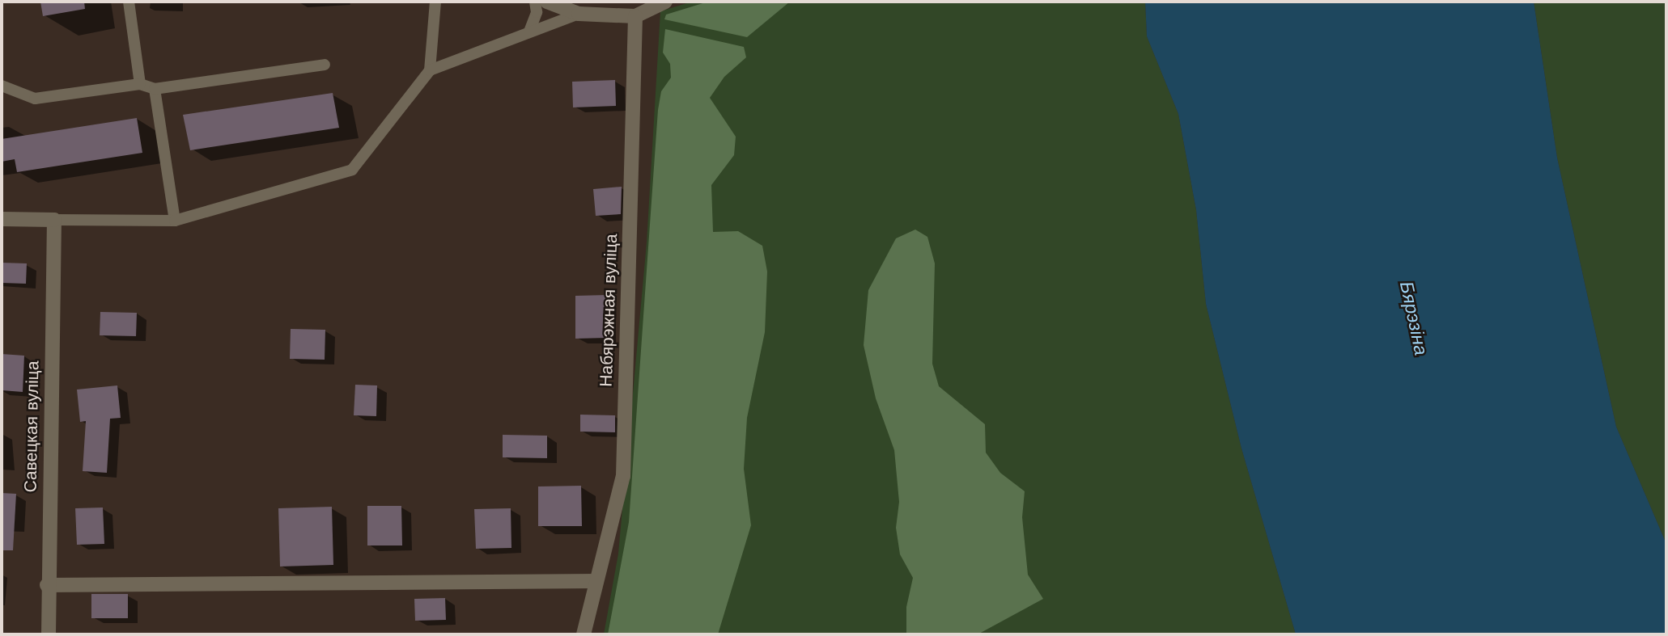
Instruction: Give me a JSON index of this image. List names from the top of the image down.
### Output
{
  "streets": {
    "street": ["Набярэжная вуліца", "Савецкая вуліца"]
  },
  "water": ["Бярэзіна"]
}
